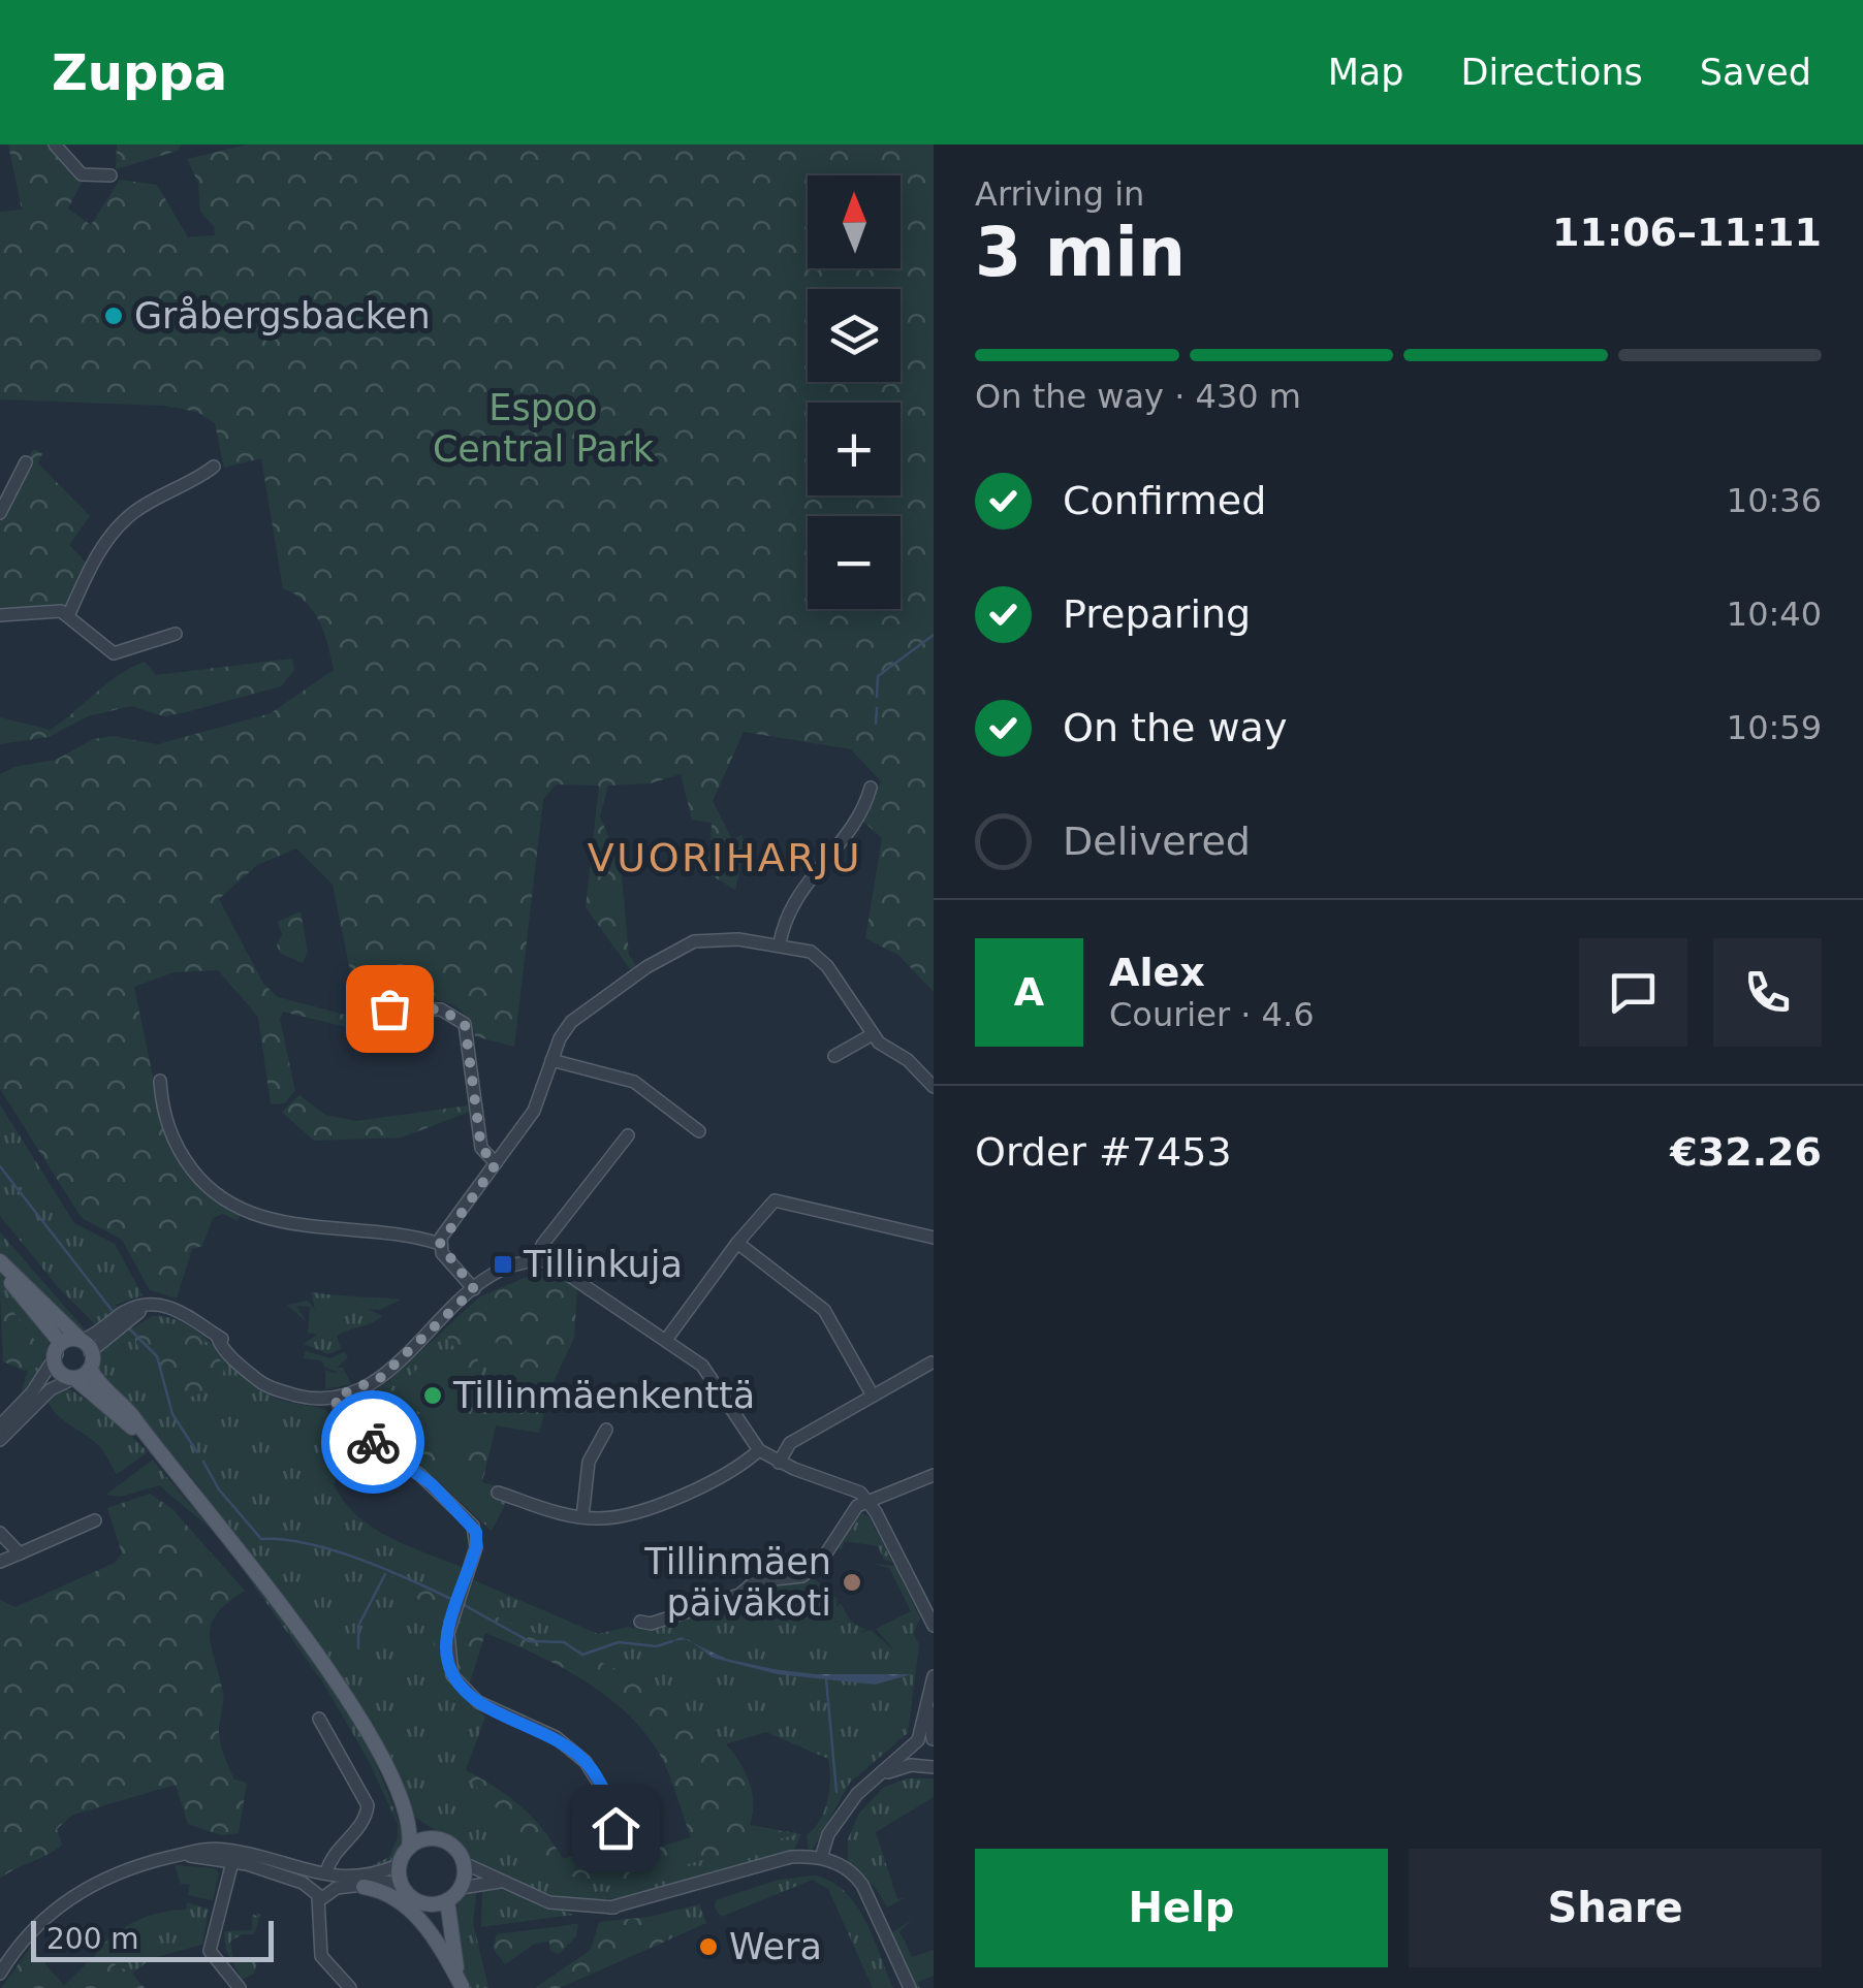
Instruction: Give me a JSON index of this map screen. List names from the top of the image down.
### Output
{
  "districts": ["VUORIHARJU"],
  "parks": ["Espoo Central Park"],
  "places": {
    "other": [
      "Gråbergsbacken",
      "Tillinmäenkenttä",
      "Tillinmäen päiväkoti",
      "Wera"
    ],
    "transit": ["Tillinkuja"]
  },
  "scale_bar": "200 m",
  "north": "top",
  "page": {
    "header": "Zuppa",
    "nav": ["Map", "Directions", "Saved"],
    "heading": ["3 min", "Arriving in", "11:06–11:11"],
    "panel": [
      "Alex",
      "Courier · 4.6",
      "Order #7453",
      "€32.26"
    ],
    "map_buttons": ["+", "−"],
    "bar": "On the way · 430 m",
    "list": [
      ["Confirmed", "10:36"],
      ["Preparing", "10:40"],
      ["On the way", "10:59"],
      "Delivered"
    ],
    "round": "A",
    "buttons": ["Help", "Share"],
    "scale": "200 m"
  }
}
